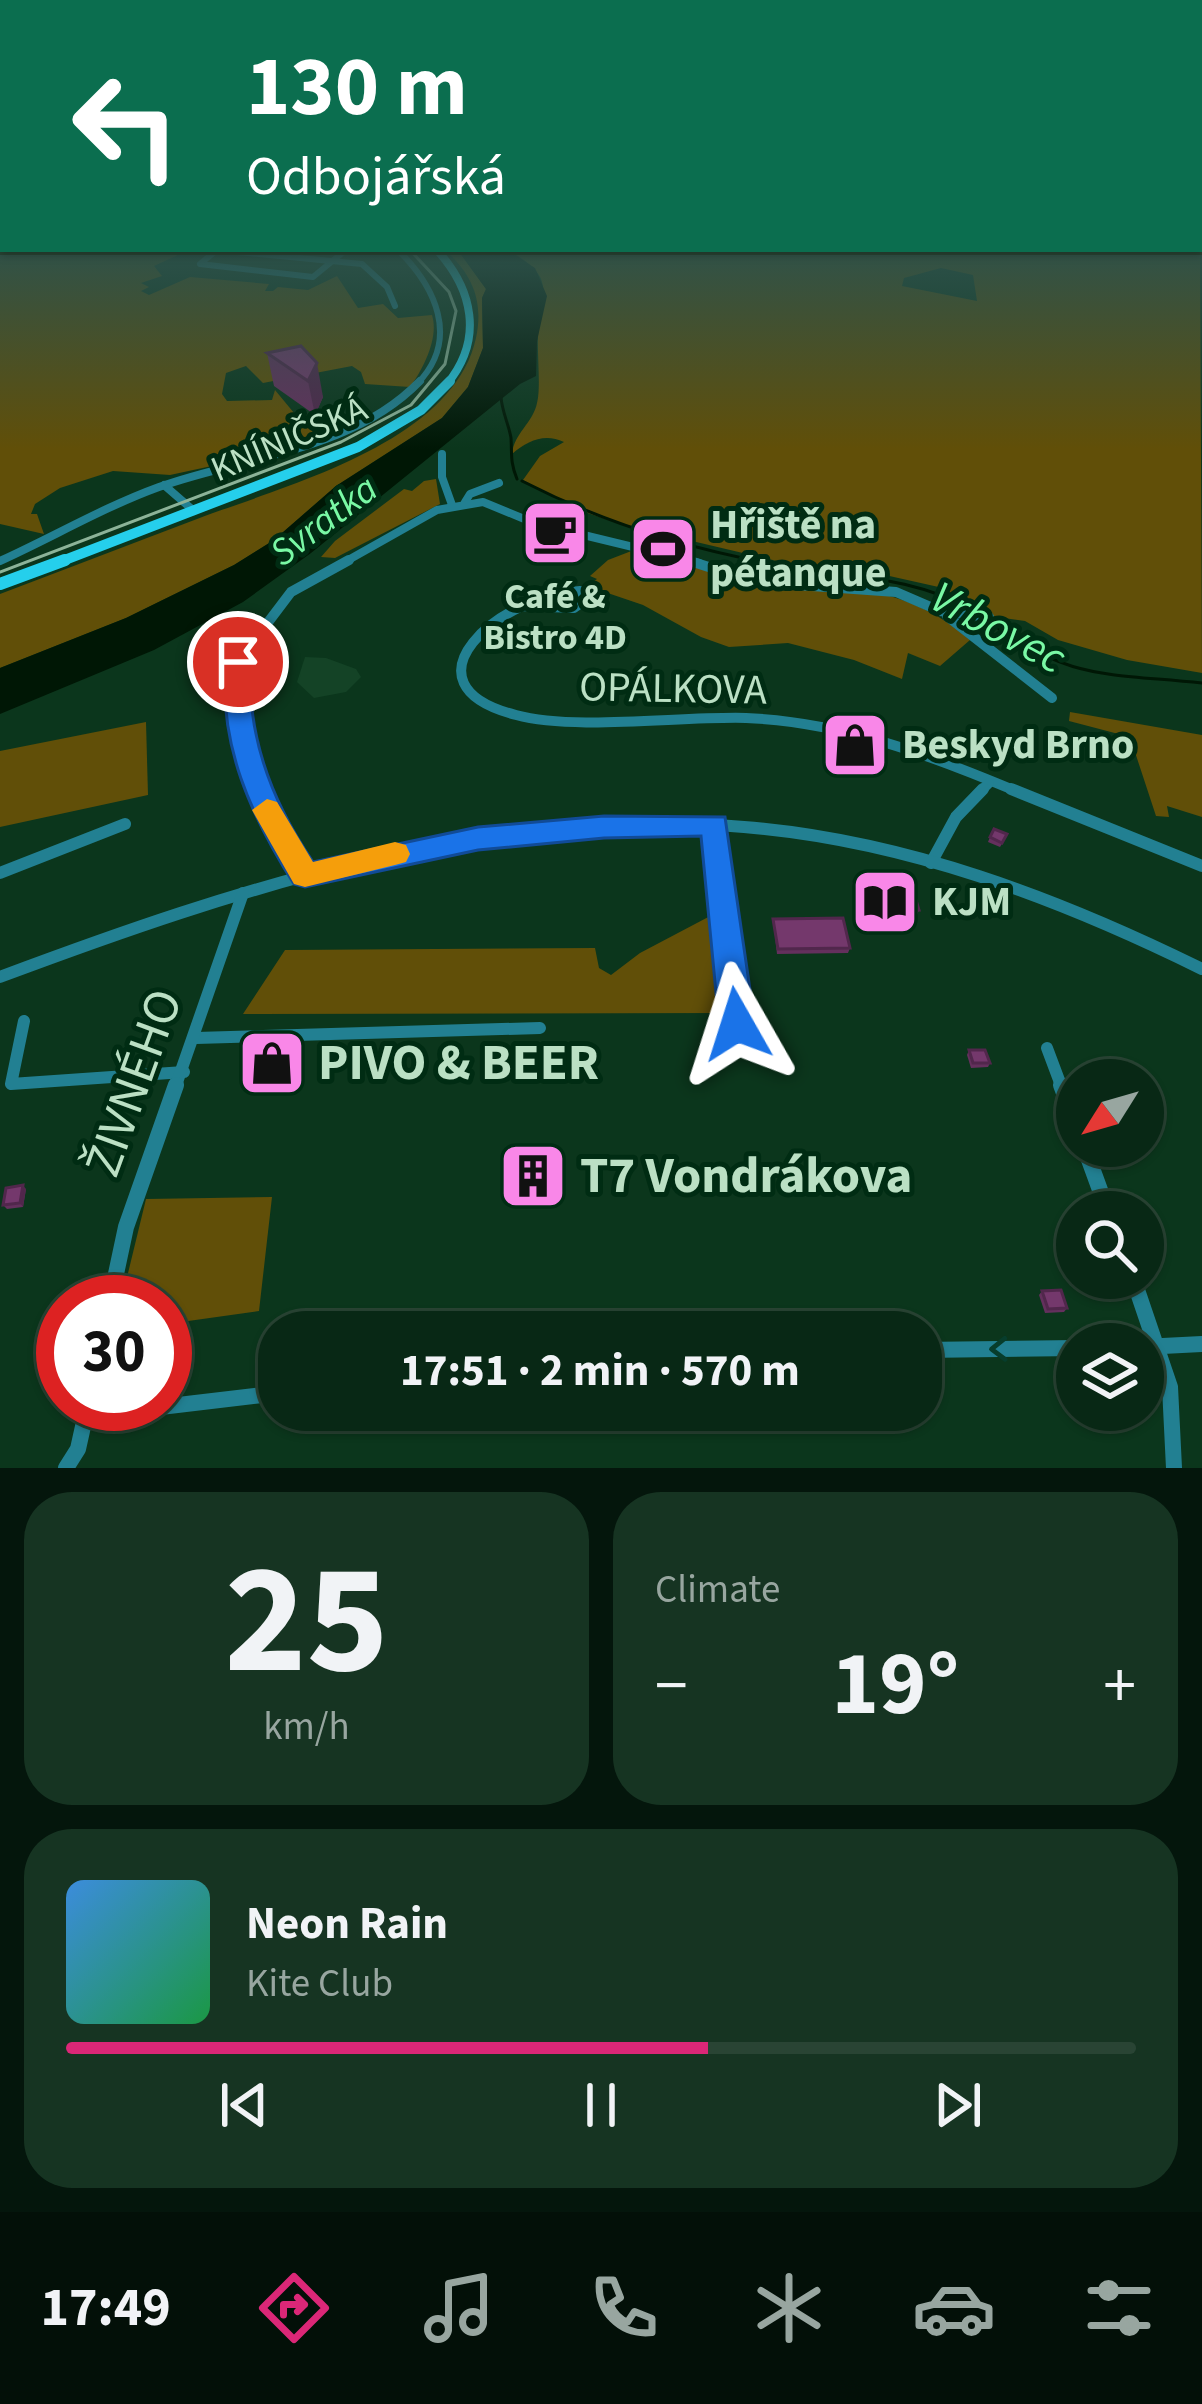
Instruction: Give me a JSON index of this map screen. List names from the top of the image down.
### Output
{
  "streets": {
    "main road": ["KNÍNIČSKÁ"],
    "street": ["OPÁLKOVA", "ŽIVNÉHO"]
  },
  "water": ["Svratka", "Vrbovec"],
  "places": {
    "cafe": ["Café & Bistro 4D"],
    "sports": ["Hřiště na pétanque"],
    "shop": ["Beskyd Brno", "PIVO & BEER"],
    "library": ["KJM"],
    "building": ["T7 Vondrákova"]
  },
  "north": "bottom left",
  "page": {
    "turn": ["130 m", "Odbojářská"],
    "limit": "30",
    "trip": "17:51 · 2 min · 570 m",
    "tile": [
      ["25", "km/h"],
      "Climate"
    ],
    "heat": ["−", "19°", "+"],
    "song": ["Neon Rain", "Kite Club"],
    "tabs": "17:49"
  }
}
